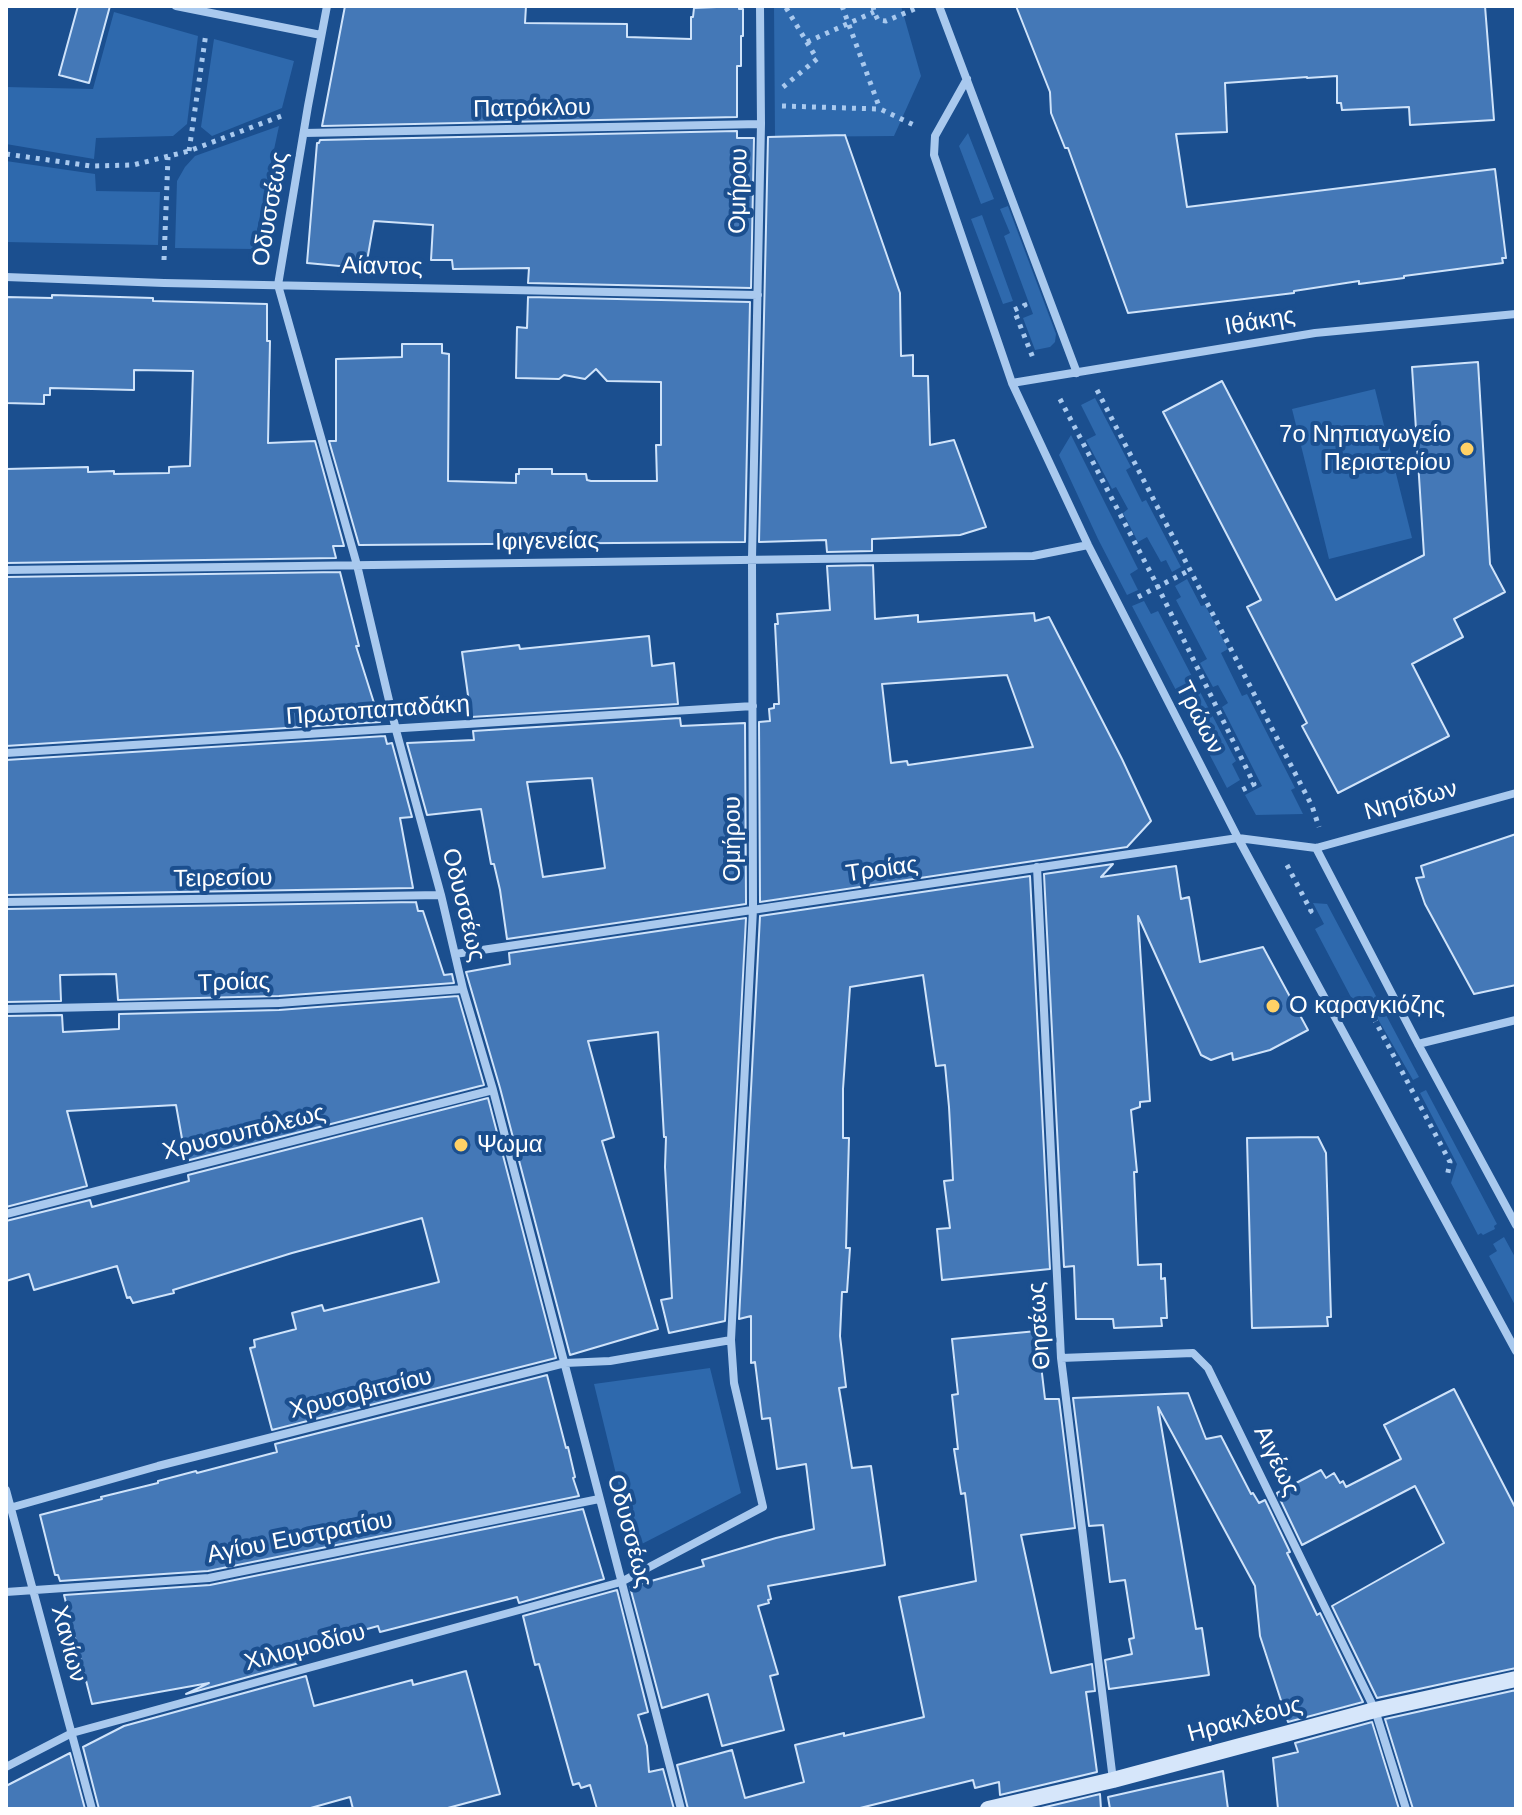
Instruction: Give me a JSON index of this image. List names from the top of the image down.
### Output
{
  "streets": {
    "street": [
      "Πατρόκλου",
      "Ομήρου",
      "Οδυσσέως",
      "Αίαντος",
      "Ιθάκης",
      "Ιφιγενείας",
      "Πρωτοπαπαδάκη",
      "Τρώων",
      "Νησίδων",
      "Τροίας",
      "Τειρεσίου",
      "Χρυσουπόλεως",
      "Θησέως",
      "Χρυσοβιτσίου",
      "Αιγέως",
      "Αγίου Ευστρατίου",
      "Χανίων",
      "Χιλιομοδίου",
      "Ηρακλέους"
    ]
  },
  "crossings": [
    ["Πατρόκλου", "Ομήρου"],
    ["Πατρόκλου", "Οδυσσέως"],
    ["Ομήρου", "Οδυσσέως"],
    ["Ομήρου", "Αίαντος"],
    ["Ομήρου", "Ιφιγενείας"],
    ["Ομήρου", "Πρωτοπαπαδάκη"],
    ["Ομήρου", "Τροίας"],
    ["Ομήρου", "Χρυσοβιτσίου"],
    ["Ομήρου", "Χιλιομοδίου"],
    ["Οδυσσέως", "Αίαντος"],
    ["Οδυσσέως", "Ιφιγενείας"],
    ["Οδυσσέως", "Πρωτοπαπαδάκη"],
    ["Οδυσσέως", "Τροίας"],
    ["Οδυσσέως", "Τειρεσίου"],
    ["Οδυσσέως", "Χρυσουπόλεως"],
    ["Οδυσσέως", "Χρυσοβιτσίου"],
    ["Οδυσσέως", "Αγίου Ευστρατίου"],
    ["Οδυσσέως", "Χιλιομοδίου"],
    ["Ιθάκης", "Τρώων"],
    ["Ιφιγενείας", "Τρώων"],
    ["Τρώων", "Τροίας"],
    ["Νησίδων", "Τροίας"],
    ["Τροίας", "Θησέως"],
    ["Θησέως", "Αιγέως"],
    ["Θησέως", "Ηρακλέους"],
    ["Χρυσοβιτσίου", "Χανίων"],
    ["Αιγέως", "Ηρακλέους"],
    ["Αγίου Ευστρατίου", "Χανίων"],
    ["Χανίων", "Χιλιομοδίου"]
  ],
  "places": ["7ο Νηπιαγωγείο Περιστερίου", "Ο καραγκιόζης", "Ψωμα"]
}
